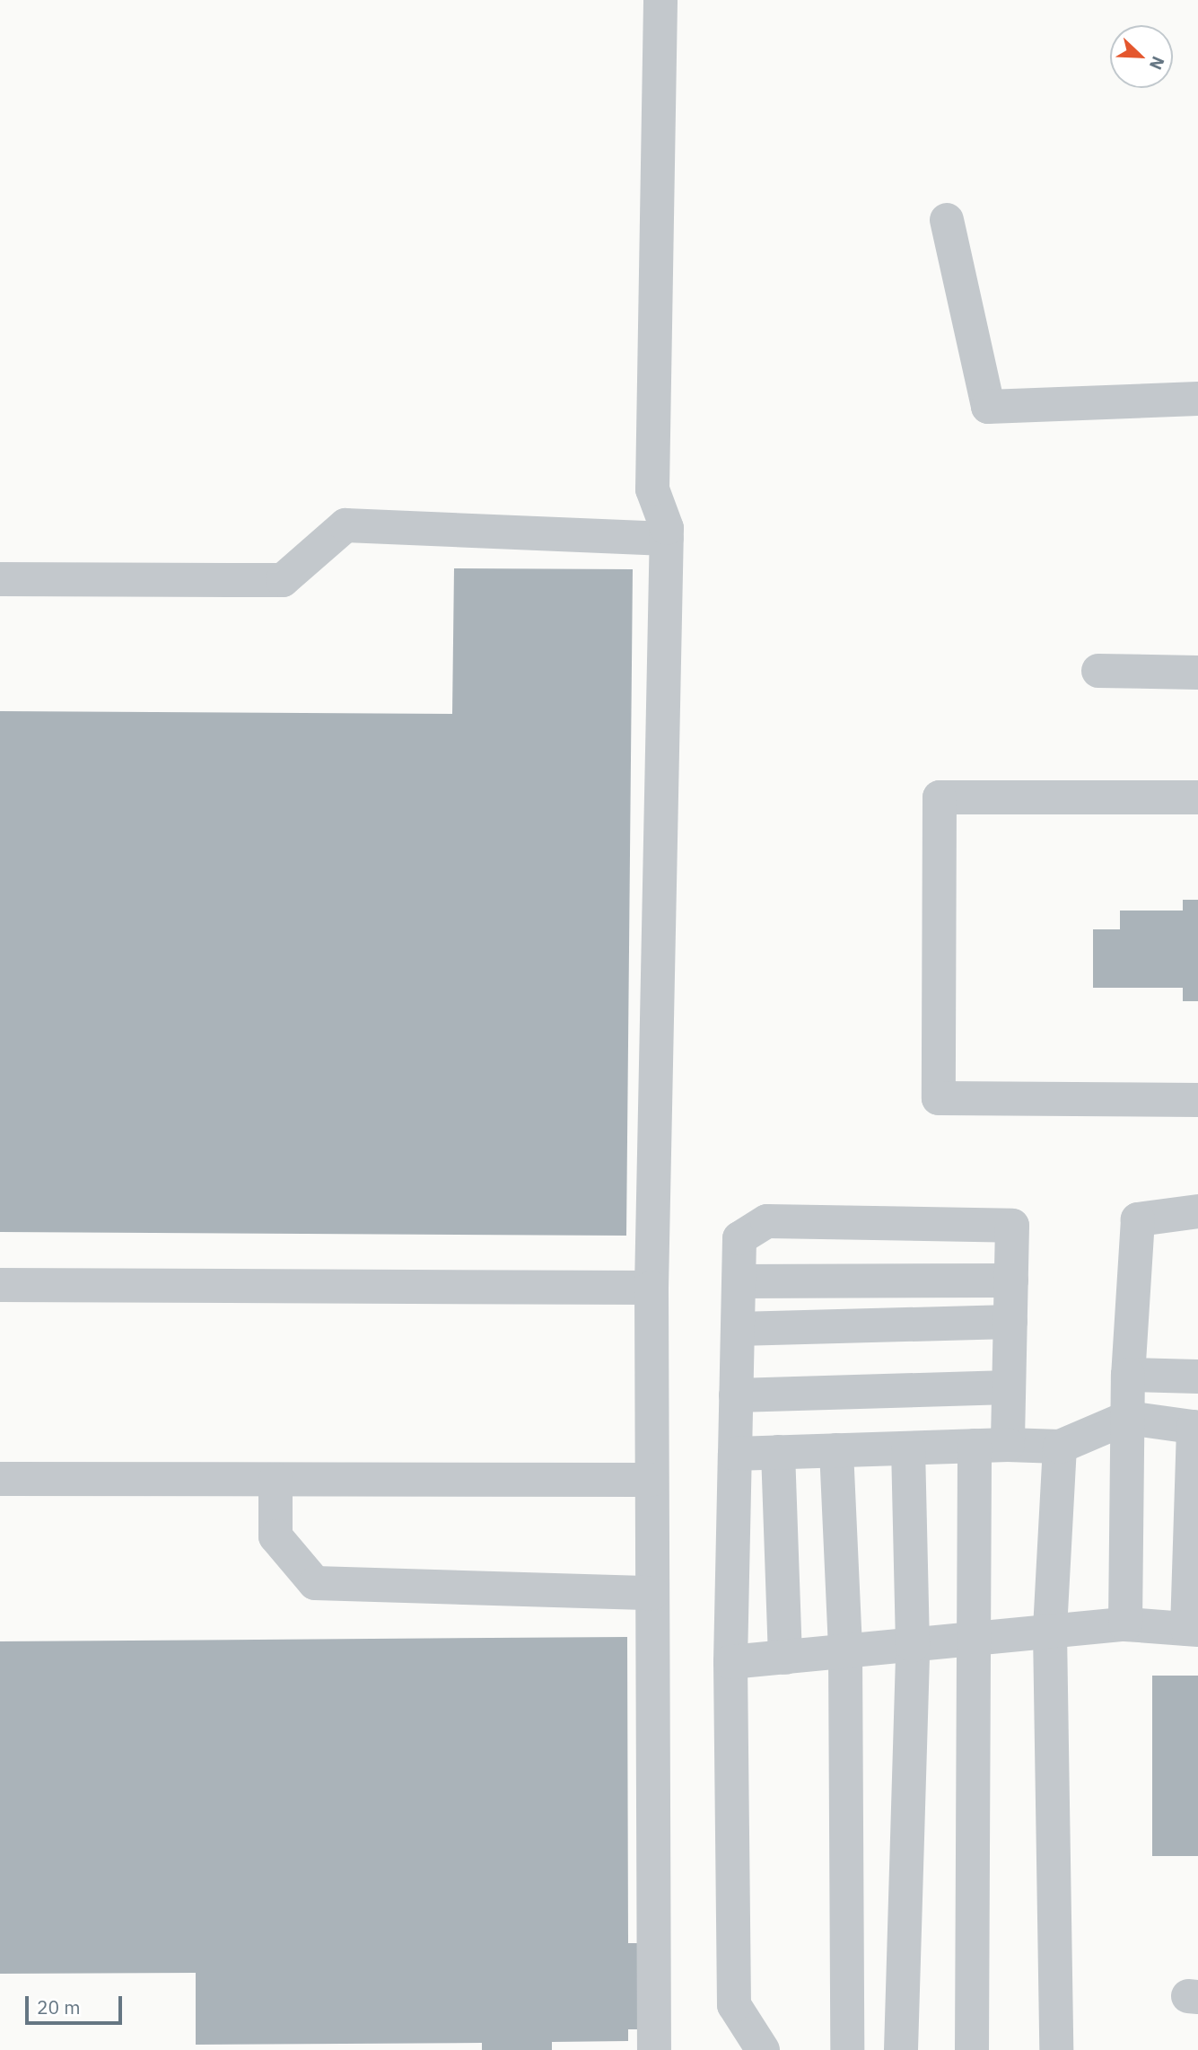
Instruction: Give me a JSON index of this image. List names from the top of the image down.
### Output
{
  "scale_bar": "20 m",
  "north": "bottom right"
}
